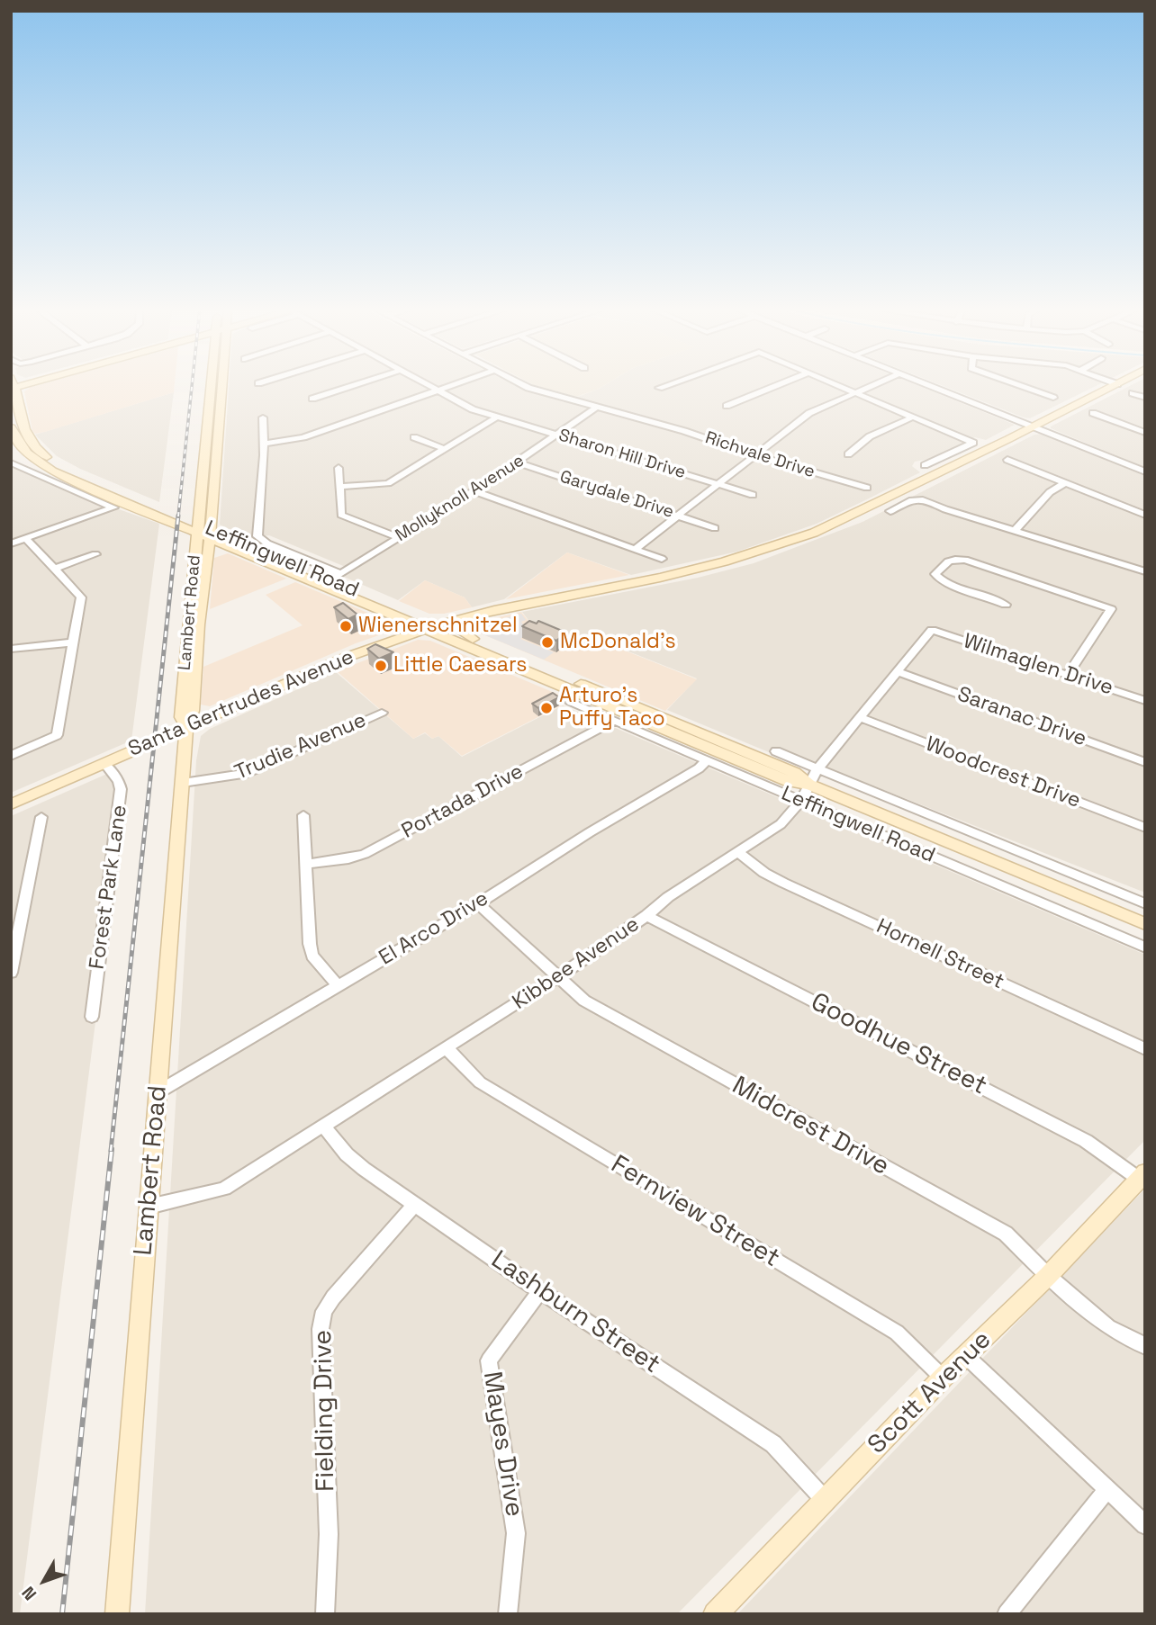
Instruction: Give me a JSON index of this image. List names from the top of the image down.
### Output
{
  "streets": {
    "main road": [
      "Leffingwell Road",
      "Lambert Road",
      "Santa Gertrudes Avenue",
      "Scott Avenue"
    ],
    "street": [
      "Sharon Hill Drive",
      "Richvale Drive",
      "Garydale Drive",
      "Mollyknoll Avenue",
      "Wilmaglen Drive",
      "Saranac Drive",
      "Trudie Avenue",
      "Woodcrest Drive",
      "Portada Drive",
      "Forest Park Lane",
      "El Arco Drive",
      "Hornell Street",
      "Kibbee Avenue",
      "Goodhue Street",
      "Midcrest Drive",
      "Fernview Street",
      "Lashburn Street",
      "Fielding Drive",
      "Mayes Drive"
    ]
  },
  "crossings": [
    ["Sharon Hill Drive", "Mollyknoll Avenue"],
    ["Richvale Drive", "Mollyknoll Avenue"],
    ["Garydale Drive", "Mollyknoll Avenue"],
    ["Mollyknoll Avenue", "Leffingwell Road"],
    ["Leffingwell Road", "Lambert Road"],
    ["Leffingwell Road", "Santa Gertrudes Avenue"],
    ["Leffingwell Road", "Portada Drive"],
    ["Leffingwell Road", "El Arco Drive"],
    ["Leffingwell Road", "Kibbee Avenue"],
    ["Lambert Road", "Santa Gertrudes Avenue"],
    ["Lambert Road", "Trudie Avenue"],
    ["Lambert Road", "El Arco Drive"],
    ["Lambert Road", "Kibbee Avenue"],
    ["Wilmaglen Drive", "Kibbee Avenue"],
    ["Santa Gertrudes Avenue", "Forest Park Lane"],
    ["Saranac Drive", "Kibbee Avenue"],
    ["Woodcrest Drive", "Kibbee Avenue"],
    ["El Arco Drive", "Midcrest Drive"],
    ["Hornell Street", "Kibbee Avenue"],
    ["Kibbee Avenue", "Goodhue Street"],
    ["Kibbee Avenue", "Midcrest Drive"],
    ["Kibbee Avenue", "Fernview Street"],
    ["Kibbee Avenue", "Lashburn Street"],
    ["Goodhue Street", "Scott Avenue"],
    ["Midcrest Drive", "Scott Avenue"],
    ["Fernview Street", "Scott Avenue"],
    ["Lashburn Street", "Scott Avenue"],
    ["Lashburn Street", "Fielding Drive"],
    ["Lashburn Street", "Mayes Drive"]
  ],
  "places": [
    "Wienerschnitzel",
    "McDonald's",
    "Little Caesars",
    "Arturo's Puffy Taco"
  ],
  "north": "bottom left"
}
